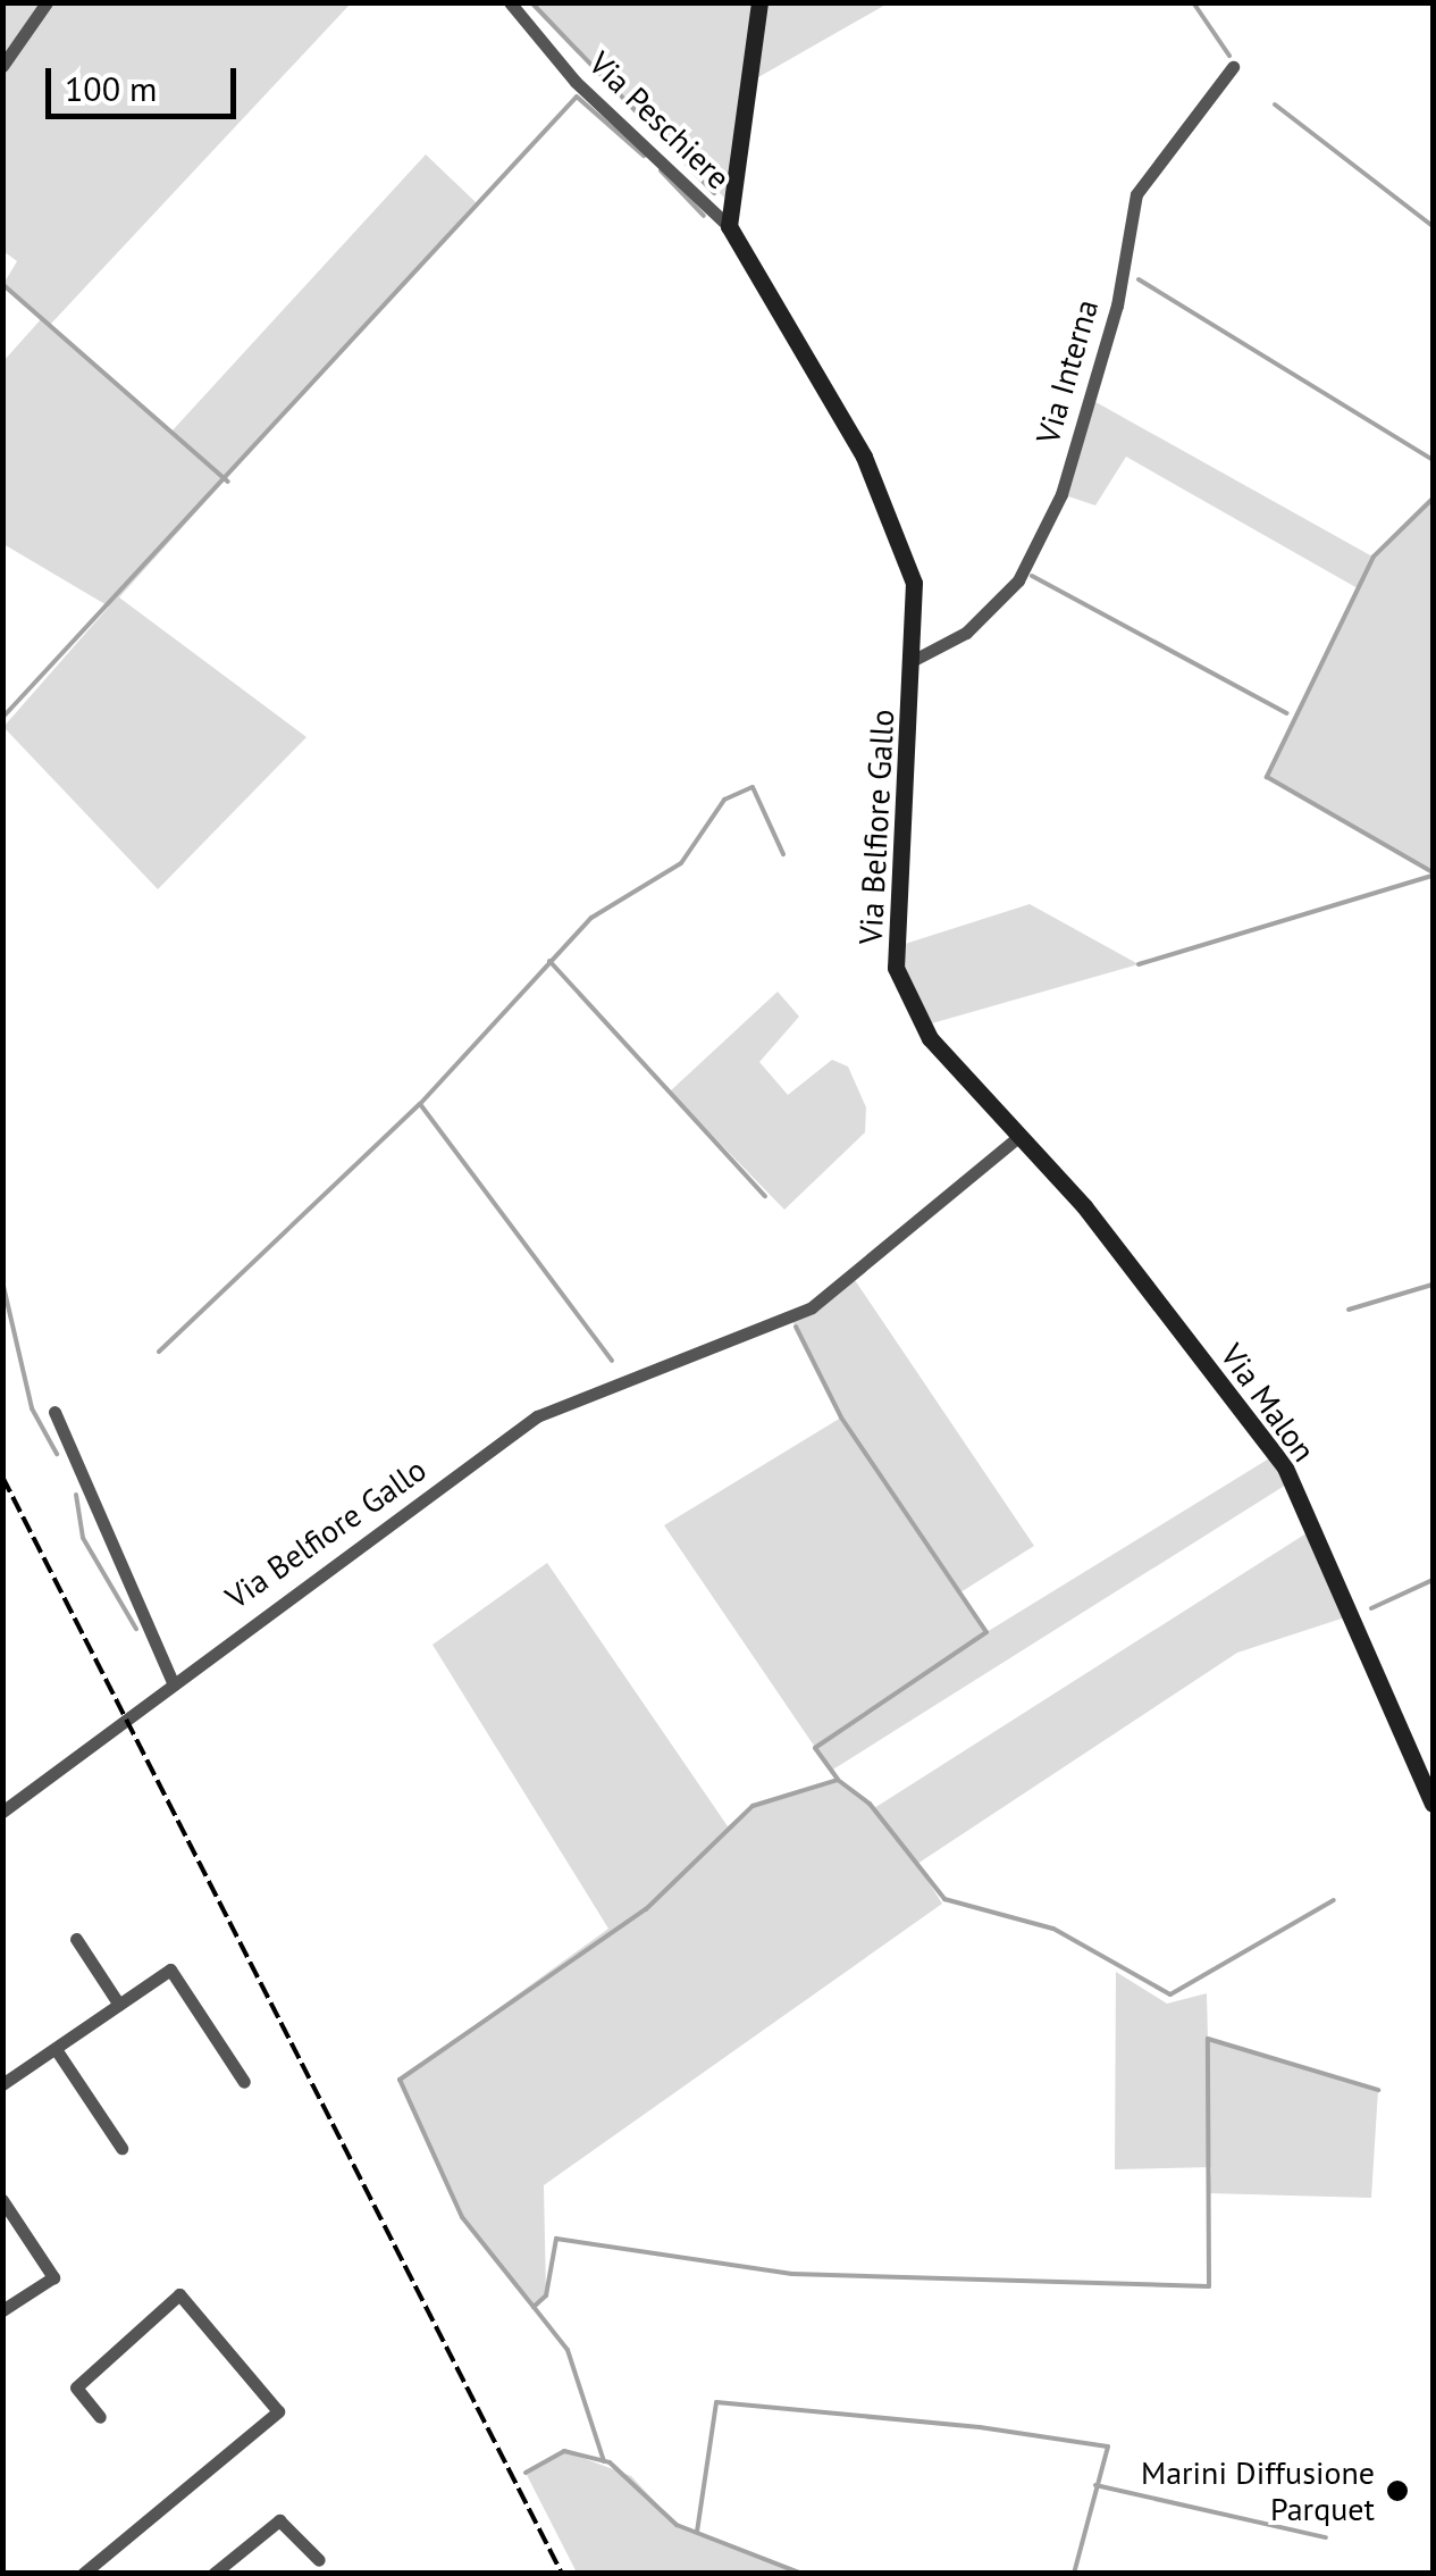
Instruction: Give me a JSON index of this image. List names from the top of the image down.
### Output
{
  "streets": {
    "street": [
      "Via Peschiere",
      "Via Interna",
      "Via Belfiore Gallo",
      "Via Malon"
    ]
  },
  "crossings": [
    ["Via Peschiere", "Via Belfiore Gallo"],
    ["Via Interna", "Via Belfiore Gallo"],
    ["Via Belfiore Gallo", "Via Malon"]
  ],
  "places": ["Marini Diffusione Parquet"],
  "scale_bar": "100 m"
}
